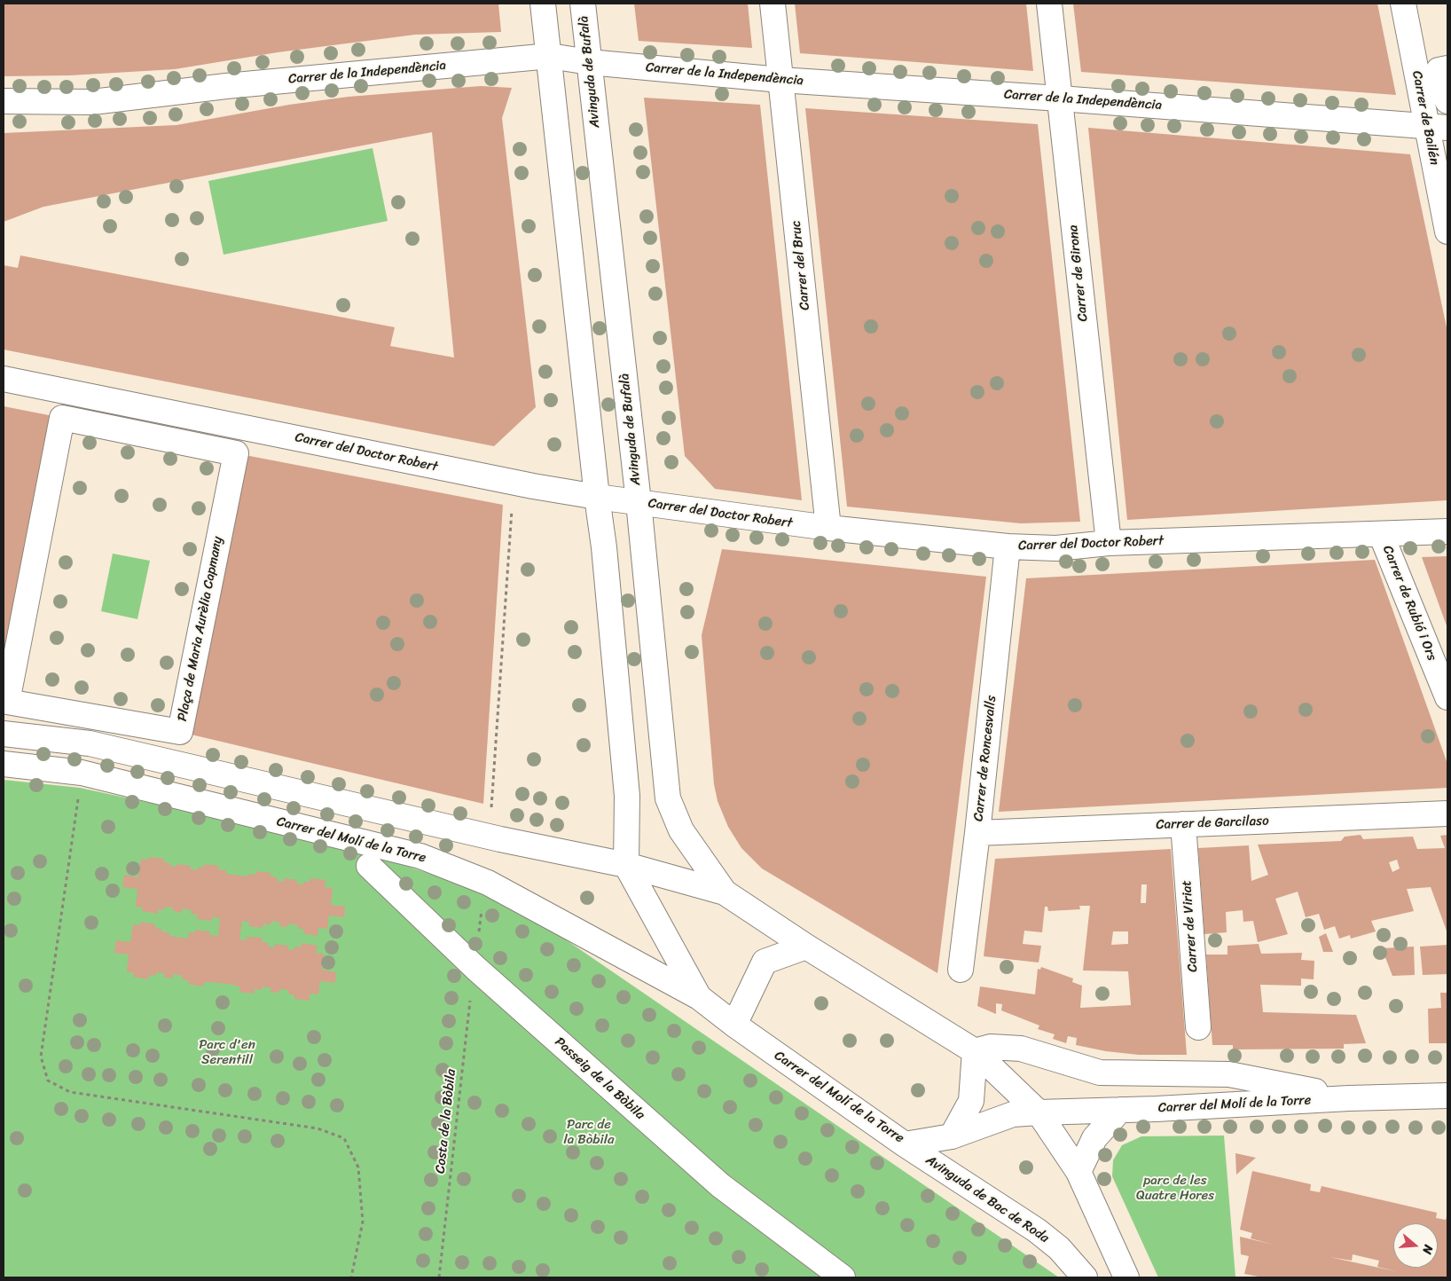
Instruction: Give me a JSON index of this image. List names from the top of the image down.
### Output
{
  "streets": {
    "street": [
      "Avinguda de Bufalà",
      "Carrer de la Independència",
      "Carrer de Bailén",
      "Carrer del Bruc",
      "Carrer de Girona",
      "Carrer del Doctor Robert",
      "Carrer de Rubió i Ors",
      "Plaça de Maria Aurèlia Capmany",
      "Carrer de Roncesvalls",
      "Carrer de Garcilaso",
      "Carrer del Molí de la Torre",
      "Carrer de Viriat",
      "Passeig de la Bòbila",
      "Avinguda de Bac de Roda"
    ],
    "path": ["Costa de la Bòbila"]
  },
  "crossings": [
    ["Avinguda de Bufalà", "Carrer de la Independència"],
    ["Avinguda de Bufalà", "Carrer del Doctor Robert"],
    ["Carrer de la Independència", "Carrer de Bailén"],
    ["Carrer de la Independència", "Carrer del Bruc"],
    ["Carrer de la Independència", "Carrer de Girona"],
    ["Carrer del Bruc", "Carrer del Doctor Robert"],
    ["Carrer de Girona", "Carrer del Doctor Robert"],
    ["Carrer del Doctor Robert", "Carrer de Rubió i Ors"],
    ["Carrer del Doctor Robert", "Carrer de Roncesvalls"],
    ["Carrer de Roncesvalls", "Carrer de Garcilaso"],
    ["Carrer de Garcilaso", "Carrer de Viriat"],
    ["Carrer del Molí de la Torre", "Avinguda de Bac de Roda"],
    ["Passeig de la Bòbila", "Costa de la Bòbila"]
  ],
  "parks": ["Parc d'en Serentill", "Parc de la Bòbila", "parc de les Quatre Hores"],
  "north": "right"
}
